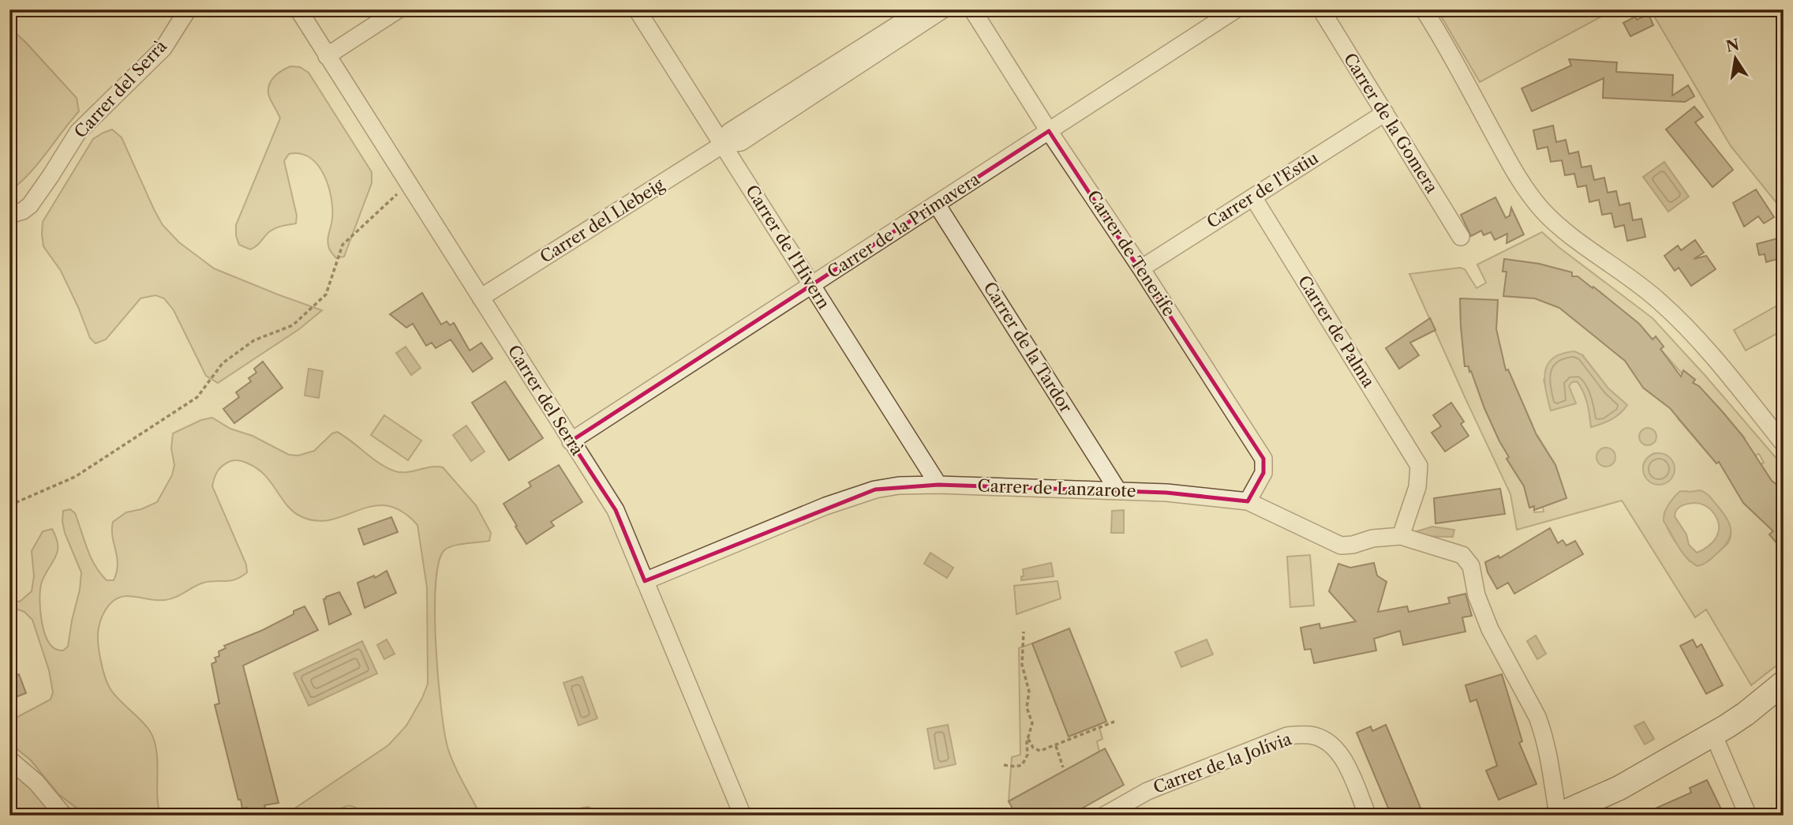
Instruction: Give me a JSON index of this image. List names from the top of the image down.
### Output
{
  "streets": {
    "street": [
      "Carrer del Serrà",
      "Carrer de la Gomera",
      "Carrer de l'Estiu",
      "Carrer del Llebeig",
      "Carrer de la Primavera",
      "Carrer de l'Hivern",
      "Carrer de Tenerife",
      "Carrer de Palma",
      "Carrer de la Tardor",
      "Carrer de Lanzarote",
      "Carrer de la Jolívia"
    ]
  },
  "crossings": [
    ["Carrer del Serrà", "Carrer del Llebeig"],
    ["Carrer del Serrà", "Carrer de la Primavera"],
    ["Carrer del Serrà", "Carrer de Lanzarote"],
    ["Carrer de la Gomera", "Carrer de l'Estiu"],
    ["Carrer de l'Estiu", "Carrer de Tenerife"],
    ["Carrer de l'Estiu", "Carrer de Palma"],
    ["Carrer del Llebeig", "Carrer de l'Hivern"],
    ["Carrer de la Primavera", "Carrer de l'Hivern"],
    ["Carrer de la Primavera", "Carrer de Tenerife"],
    ["Carrer de la Primavera", "Carrer de la Tardor"],
    ["Carrer de l'Hivern", "Carrer de Lanzarote"],
    ["Carrer de Tenerife", "Carrer de Lanzarote"],
    ["Carrer de Palma", "Carrer de Lanzarote"],
    ["Carrer de la Tardor", "Carrer de Lanzarote"]
  ],
  "north": "top"
}
